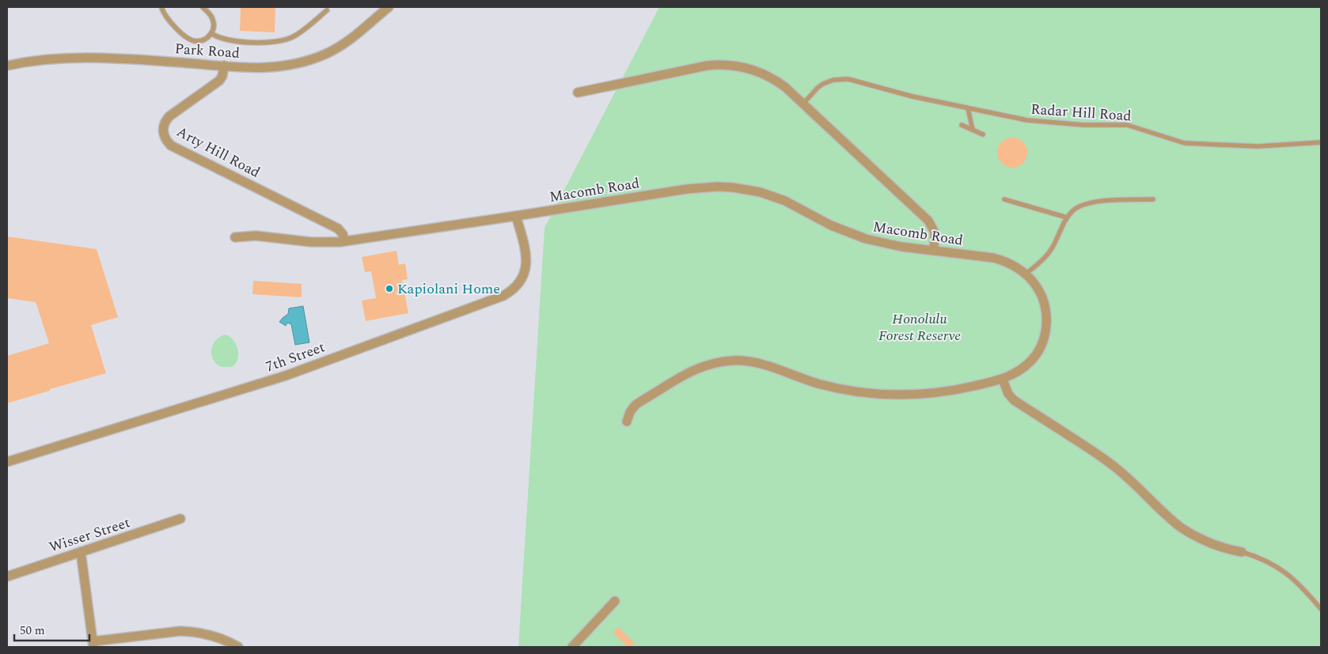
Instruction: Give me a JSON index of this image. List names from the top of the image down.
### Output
{
  "streets": {
    "street": [
      "Park Road",
      "Arty Hill Road",
      "Macomb Road",
      "7th Street",
      "Wisser Street"
    ],
    "lane": ["Radar Hill Road"]
  },
  "crossings": [
    ["Park Road", "Arty Hill Road"],
    ["Arty Hill Road", "Macomb Road"],
    ["Macomb Road", "7th Street"]
  ],
  "parks": ["Honolulu Forest Reserve"],
  "places": ["Kapiolani Home"],
  "scale_bar": "50 m"
}
